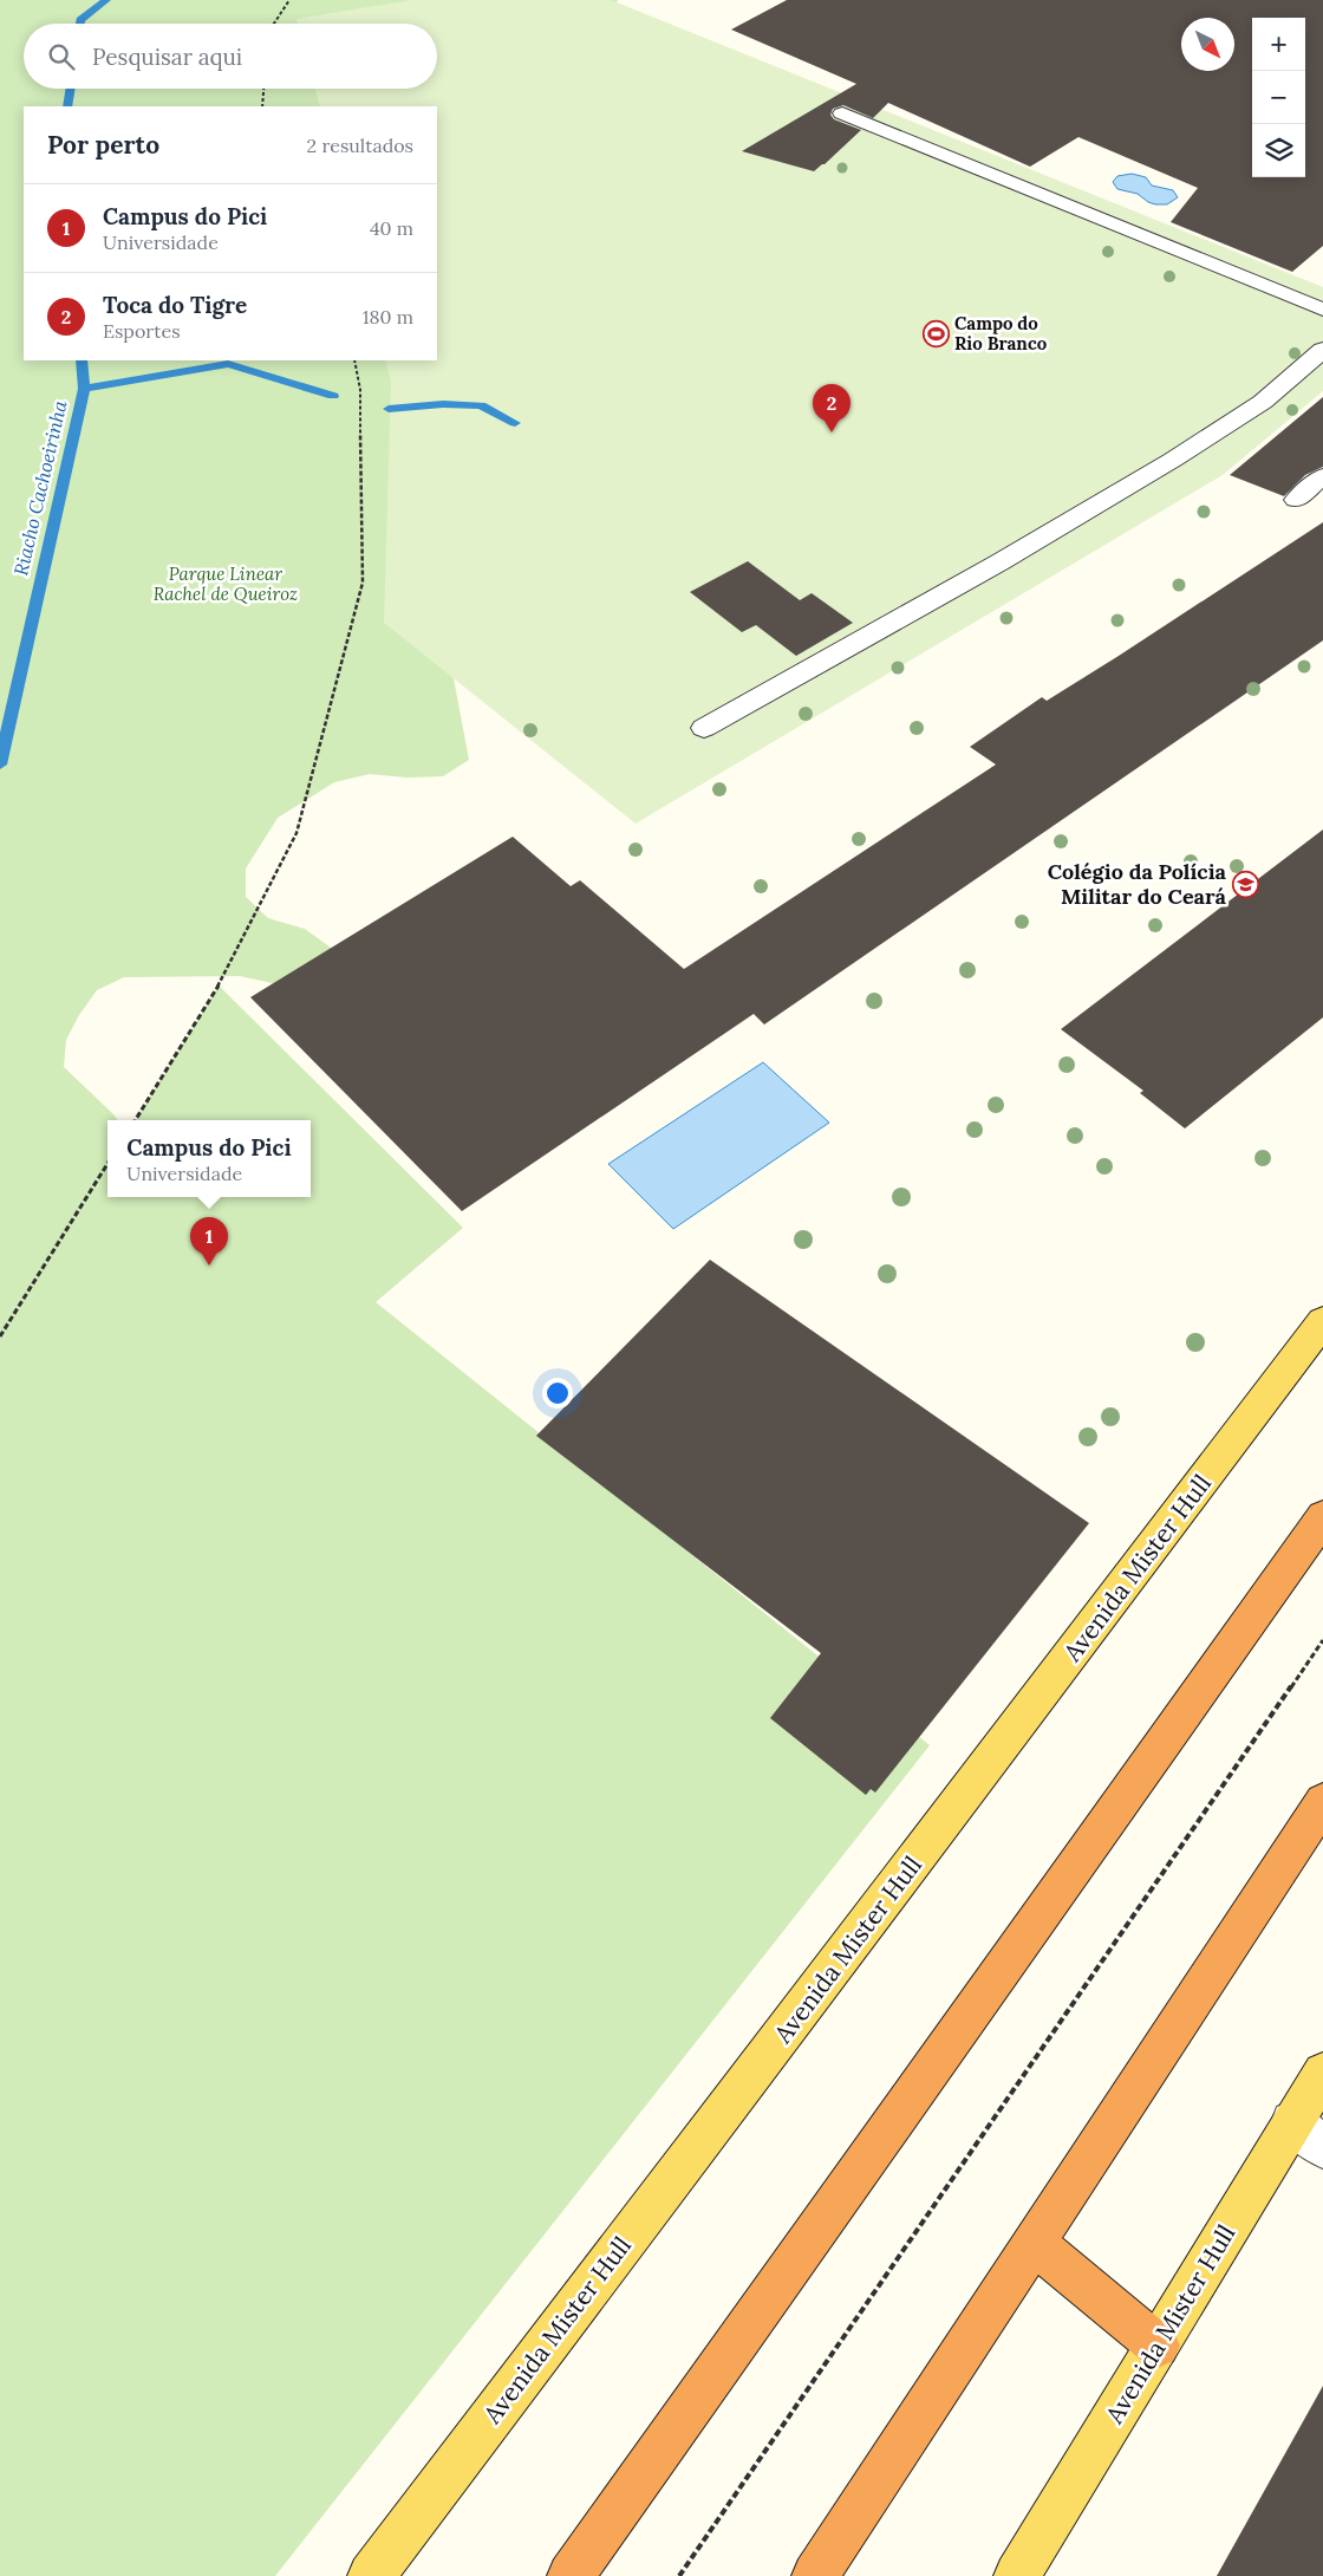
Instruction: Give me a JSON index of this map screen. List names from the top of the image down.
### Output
{
  "streets": {
    "main road": ["Avenida Mister Hull"]
  },
  "water": ["Riacho Cachoeirinha"],
  "parks": ["Parque Linear Rachel de Queiroz"],
  "places": {
    "sports": ["Campo do Rio Branco"],
    "school or university": ["Colégio da Polícia Militar do Ceará"]
  },
  "north": "bottom right",
  "page": {
    "map_buttons": ["+", "−"],
    "search": "Pesquisar aqui",
    "heading": ["Por perto", "2 resultados"],
    "list": [
      {
        "mark": "1",
        "name": "Campus do Pici",
        "note": "Universidade",
        "value": "40 m"
      },
      {
        "mark": "2",
        "name": "Toca do Tigre",
        "note": "Esportes",
        "value": "180 m"
      }
    ],
    "pins": ["2", "1"],
    "popup": ["Campus do Pici", "Universidade"]
  }
}
